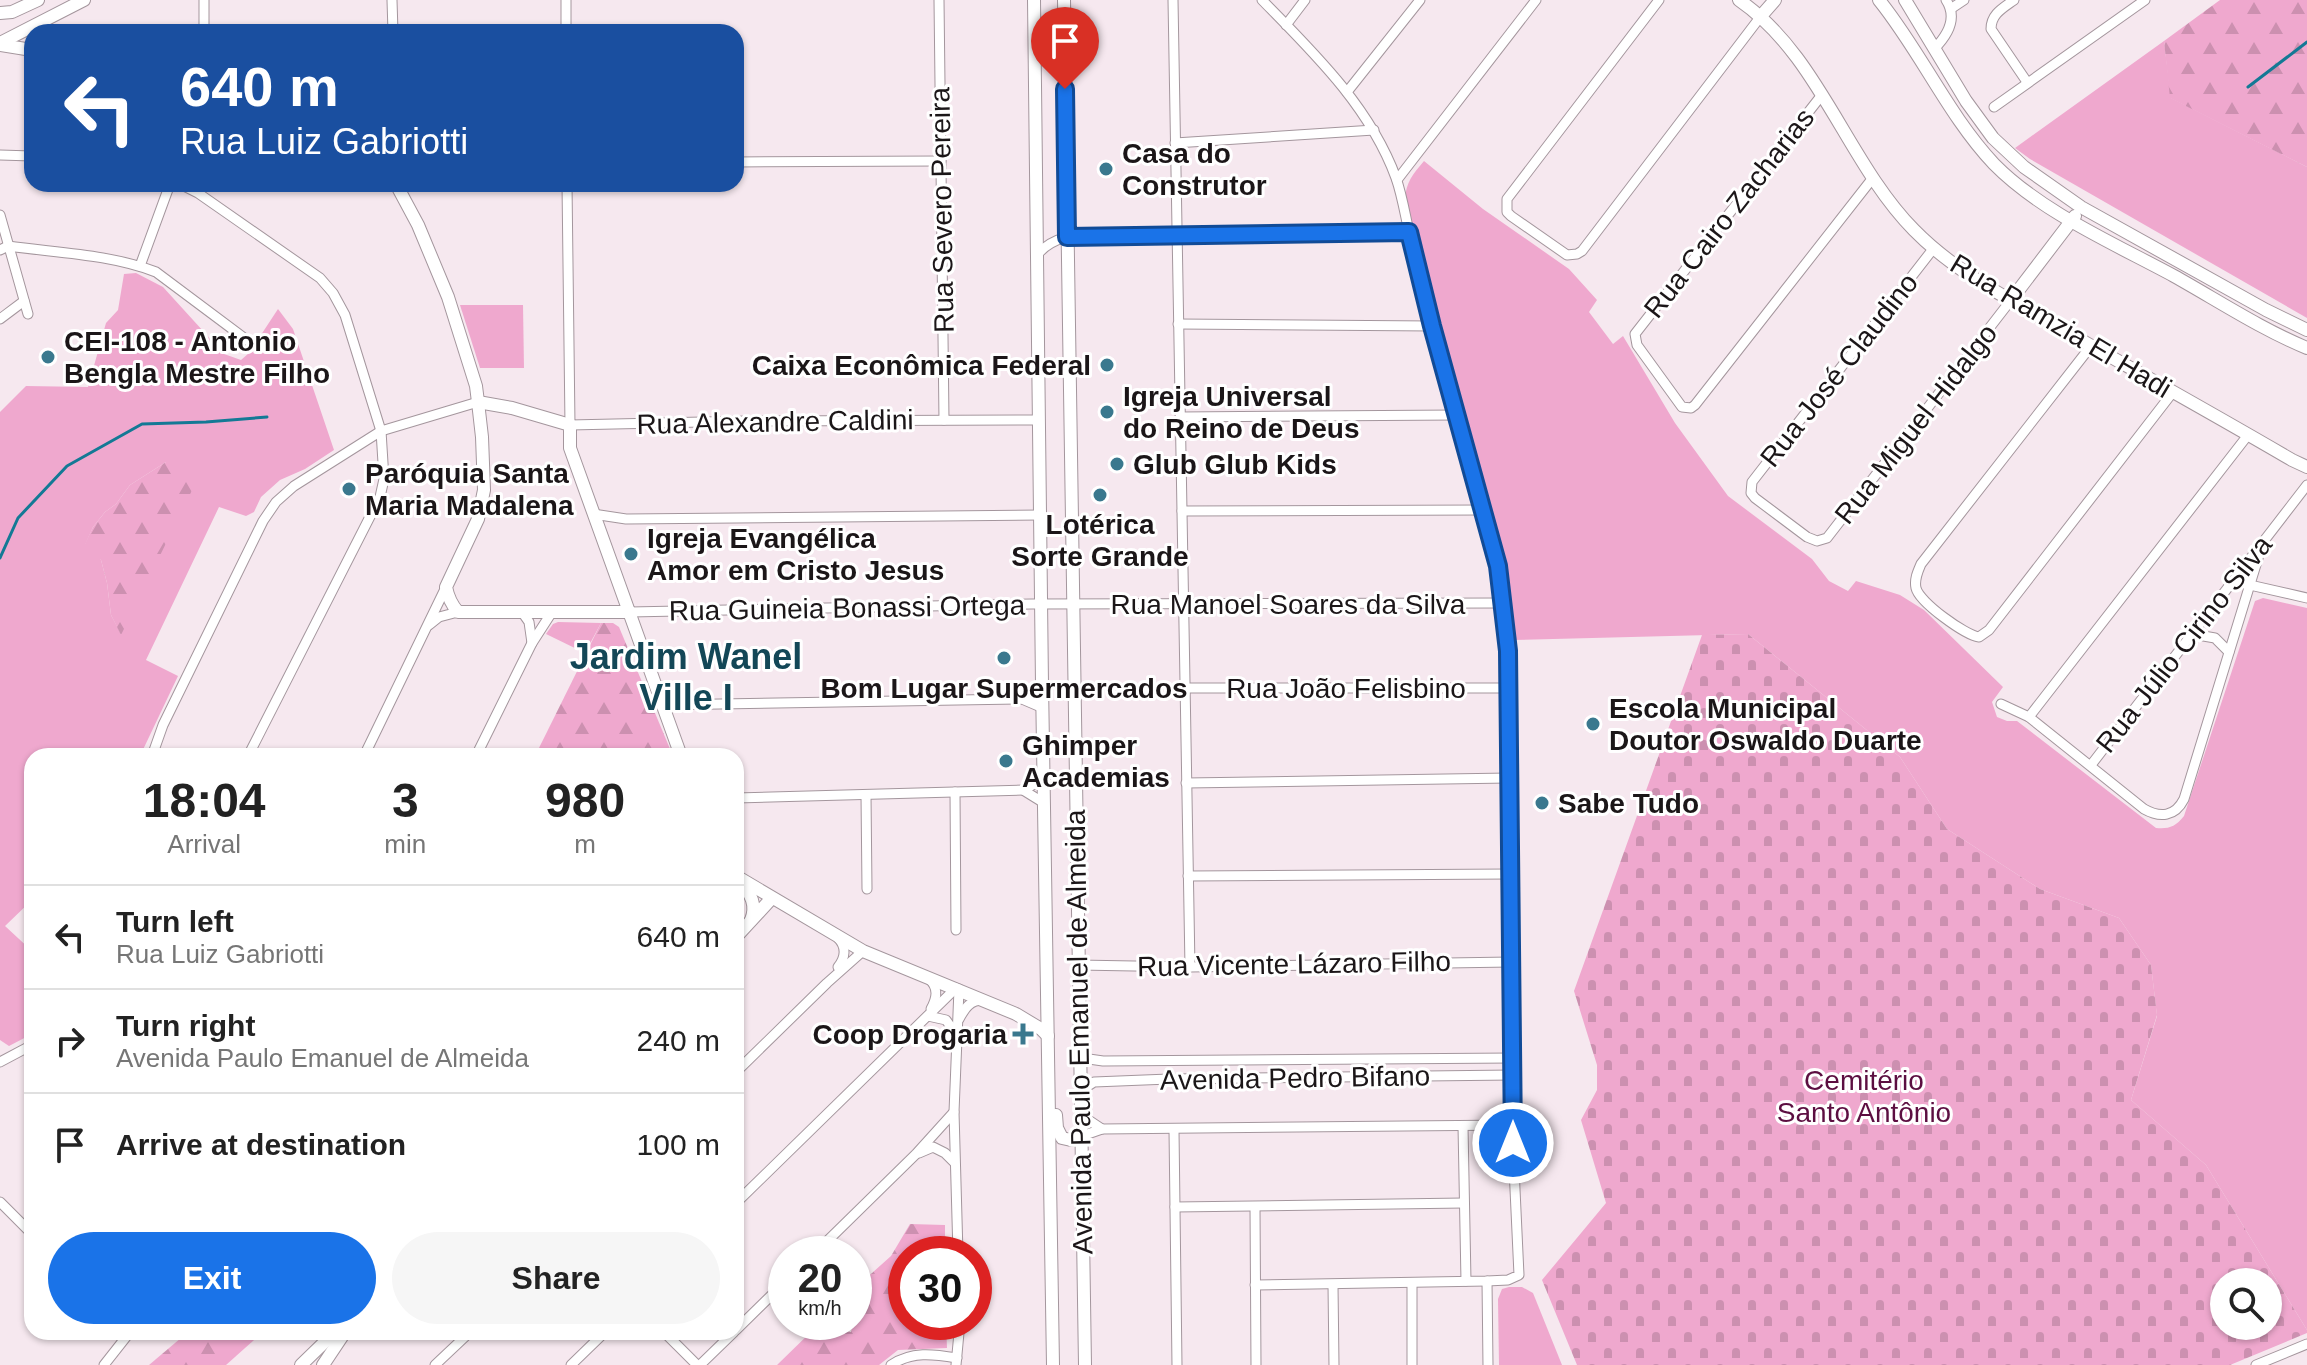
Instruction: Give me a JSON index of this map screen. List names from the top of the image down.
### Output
{
  "streets": {
    "street": [
      "Rua Severo Pereira",
      "Rua Cairo Zacharias",
      "Rua Ramzia El Hadi",
      "Rua José Claudino",
      "Rua Alexandre Caldini",
      "Rua Miguel Hidalgo",
      "Rua Manoel Soares da Silva",
      "Rua Guineia Bonassi Ortega",
      "Rua Júlio Cirino Silva",
      "Rua João Felisbino",
      "Rua Vicente Lázaro Filho",
      "Avenida Paulo Emanuel de Almeida",
      "Avenida Pedro Bifano"
    ]
  },
  "crossings": [
    ["Rua Severo Pereira", "Rua Alexandre Caldini"],
    ["Rua Cairo Zacharias", "Rua Ramzia El Hadi"],
    ["Rua Ramzia El Hadi", "Rua José Claudino"],
    ["Rua Ramzia El Hadi", "Rua Miguel Hidalgo"],
    ["Rua José Claudino", "Rua Miguel Hidalgo"],
    ["Rua Alexandre Caldini", "Avenida Paulo Emanuel de Almeida"],
    ["Rua Manoel Soares da Silva", "Avenida Paulo Emanuel de Almeida"],
    ["Rua Guineia Bonassi Ortega", "Avenida Paulo Emanuel de Almeida"],
    ["Rua Vicente Lázaro Filho", "Avenida Paulo Emanuel de Almeida"],
    ["Avenida Paulo Emanuel de Almeida", "Avenida Pedro Bifano"]
  ],
  "districts": ["Jardim Wanel Ville I"],
  "parks": ["Cemitério Santo Antônio"],
  "places": {
    "other": [
      "Casa do Construtor",
      "CEI-108 - Antonio Bengla Mestre Filho",
      "Caixa Econômica Federal",
      "Igreja Universal do Reino de Deus",
      "Glub Glub Kids",
      "Paróquia Santa Maria Madalena",
      "Lotérica Sorte Grande",
      "Igreja Evangélica Amor em Cristo Jesus",
      "Bom Lugar Supermercados",
      "Escola Municipal Doutor Oswaldo Duarte",
      "Ghimper Academias",
      "Sabe Tudo"
    ],
    "health": ["Coop Drogaria"]
  },
  "page": {
    "turn": ["640 m", "Rua Luiz Gabriotti"],
    "eta": [
      "18:04",
      "Arrival",
      "3",
      "min",
      "980",
      "m"
    ],
    "list": [
      {
        "name": "Turn left",
        "note": "Rua Luiz Gabriotti",
        "value": "640 m"
      },
      {
        "name": "Turn right",
        "note": "Avenida Paulo Emanuel de Almeida",
        "value": "240 m"
      },
      {
        "name": "Arrive at destination",
        "value": "100 m"
      }
    ],
    "buttons": ["Exit", "Share"],
    "speed": "20 km/h",
    "limit": "30"
  }
}
